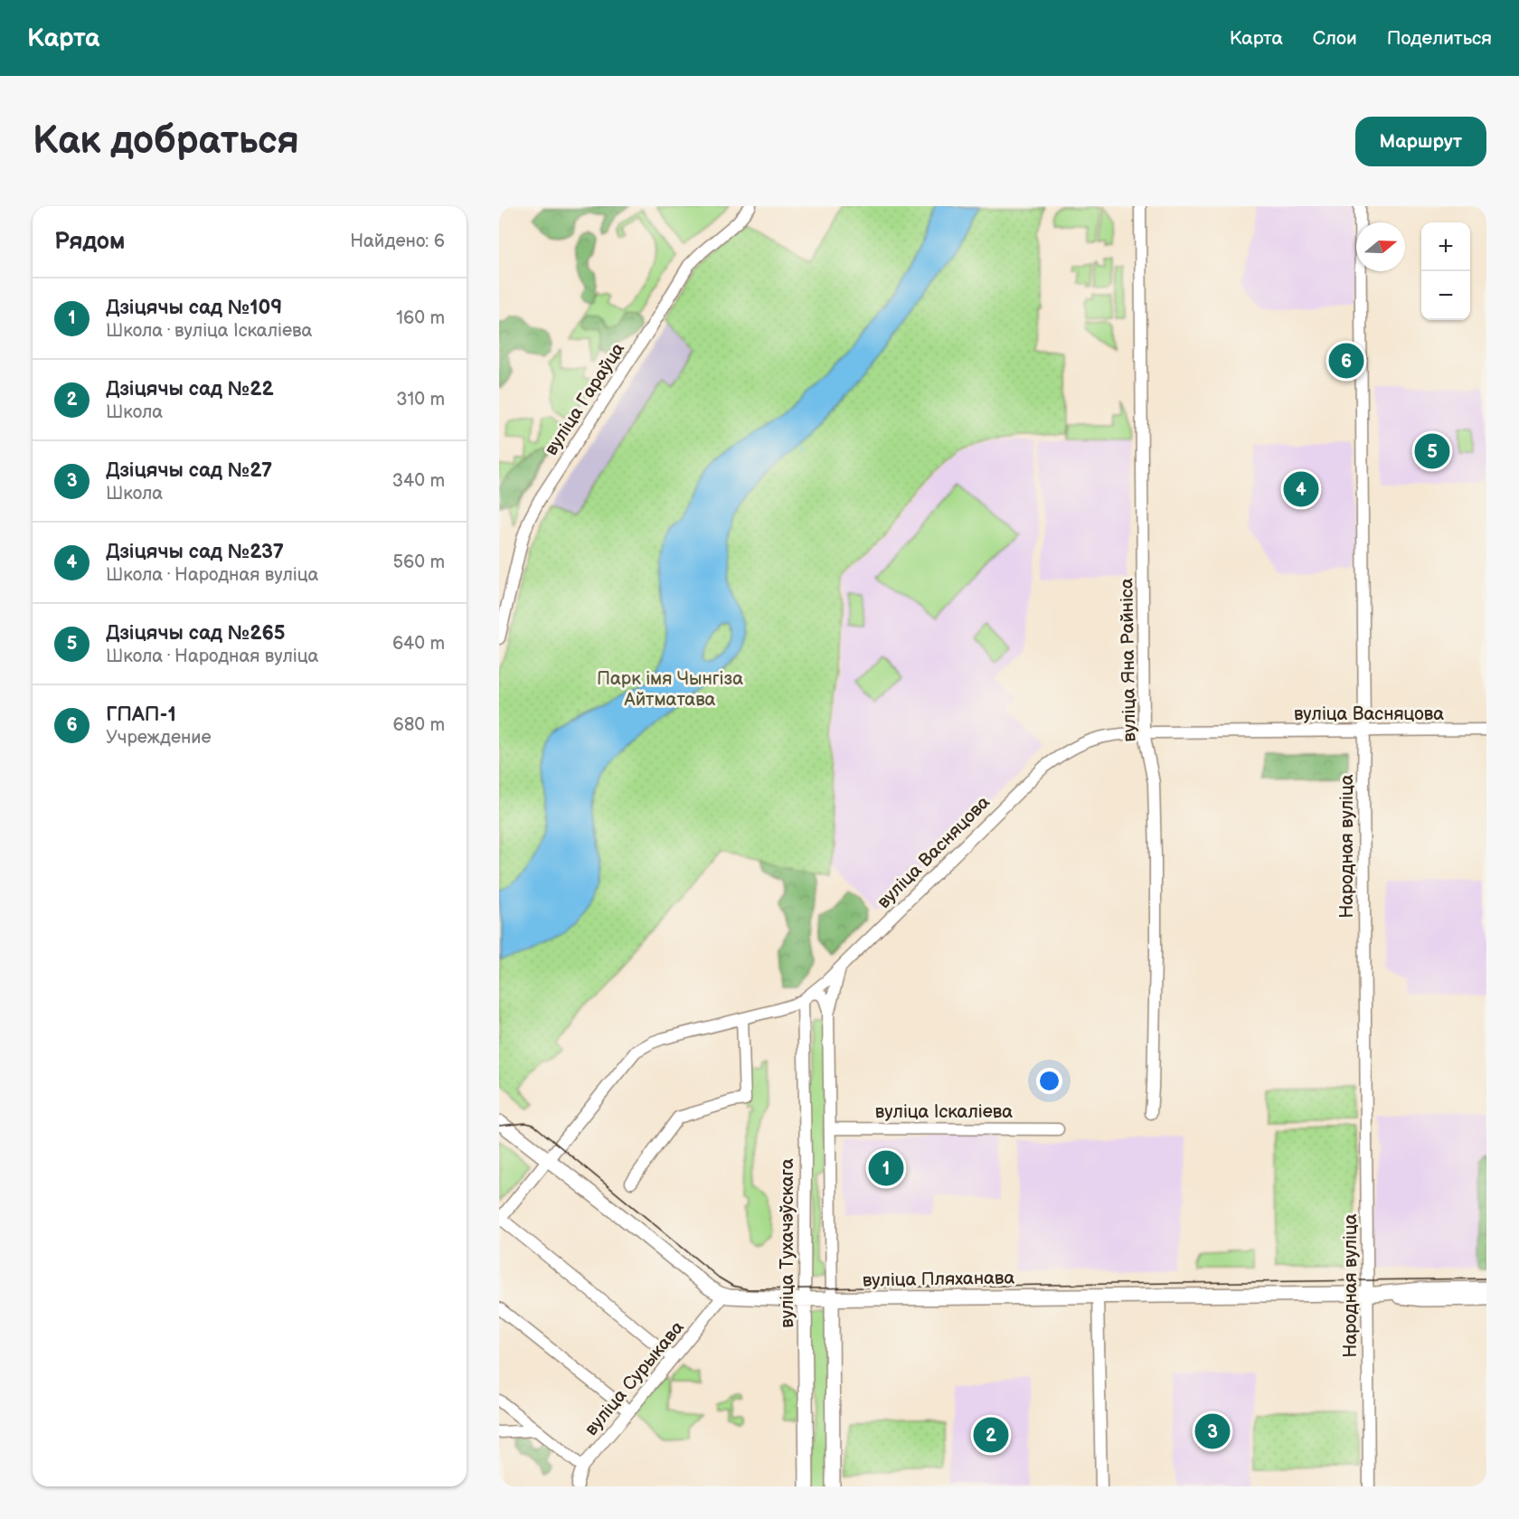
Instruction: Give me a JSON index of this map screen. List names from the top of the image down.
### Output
{
  "streets": {
    "main road": ["вуліца Тухачэўскага", "вуліца Пляханава"],
    "street": [
      "вуліца Гараўца",
      "вуліца Яна Райніса",
      "вуліца Васняцова",
      "Народная вуліца",
      "вуліца Іскаліева",
      "вуліца Сурыкава"
    ]
  },
  "crossings": [
    ["вуліца Яна Райніса", "вуліца Васняцова"],
    ["вуліца Васняцова", "Народная вуліца"],
    ["вуліца Васняцова", "вуліца Тухачэўскага"],
    ["вуліца Васняцова", "вуліца Пляханава"],
    ["Народная вуліца", "вуліца Пляханава"],
    ["вуліца Тухачэўскага", "вуліца Пляханава"],
    ["вуліца Пляханава", "вуліца Сурыкава"]
  ],
  "parks": ["Парк імя Чынгіза Айтматава"],
  "north": "right",
  "page": {
    "header": "Карта",
    "nav": ["Карта", "Слои", "Поделиться"],
    "buttons": "Маршрут",
    "title": "Как добраться",
    "heading": ["Рядом", "Найдено: 6"],
    "map_buttons": ["+", "−"],
    "list": [
      {
        "mark": "1",
        "name": "Дзіцячы сад №109",
        "note": "Школа · вуліца Іскаліева",
        "value": "160 m"
      },
      {
        "mark": "2",
        "name": "Дзіцячы сад №22",
        "note": "Школа",
        "value": "310 m"
      },
      {
        "mark": "3",
        "name": "Дзіцячы сад №27",
        "note": "Школа",
        "value": "340 m"
      },
      {
        "mark": "4",
        "name": "Дзіцячы сад №237",
        "note": "Школа · Народная вуліца",
        "value": "560 m"
      },
      {
        "mark": "5",
        "name": "Дзіцячы сад №265",
        "note": "Школа · Народная вуліца",
        "value": "640 m"
      },
      {
        "mark": "6",
        "name": "ГПАП-1",
        "note": "Учреждение",
        "value": "680 m"
      }
    ],
    "pins": [
      "6",
      "5",
      "4",
      "1",
      "3",
      "2"
    ]
  }
}
